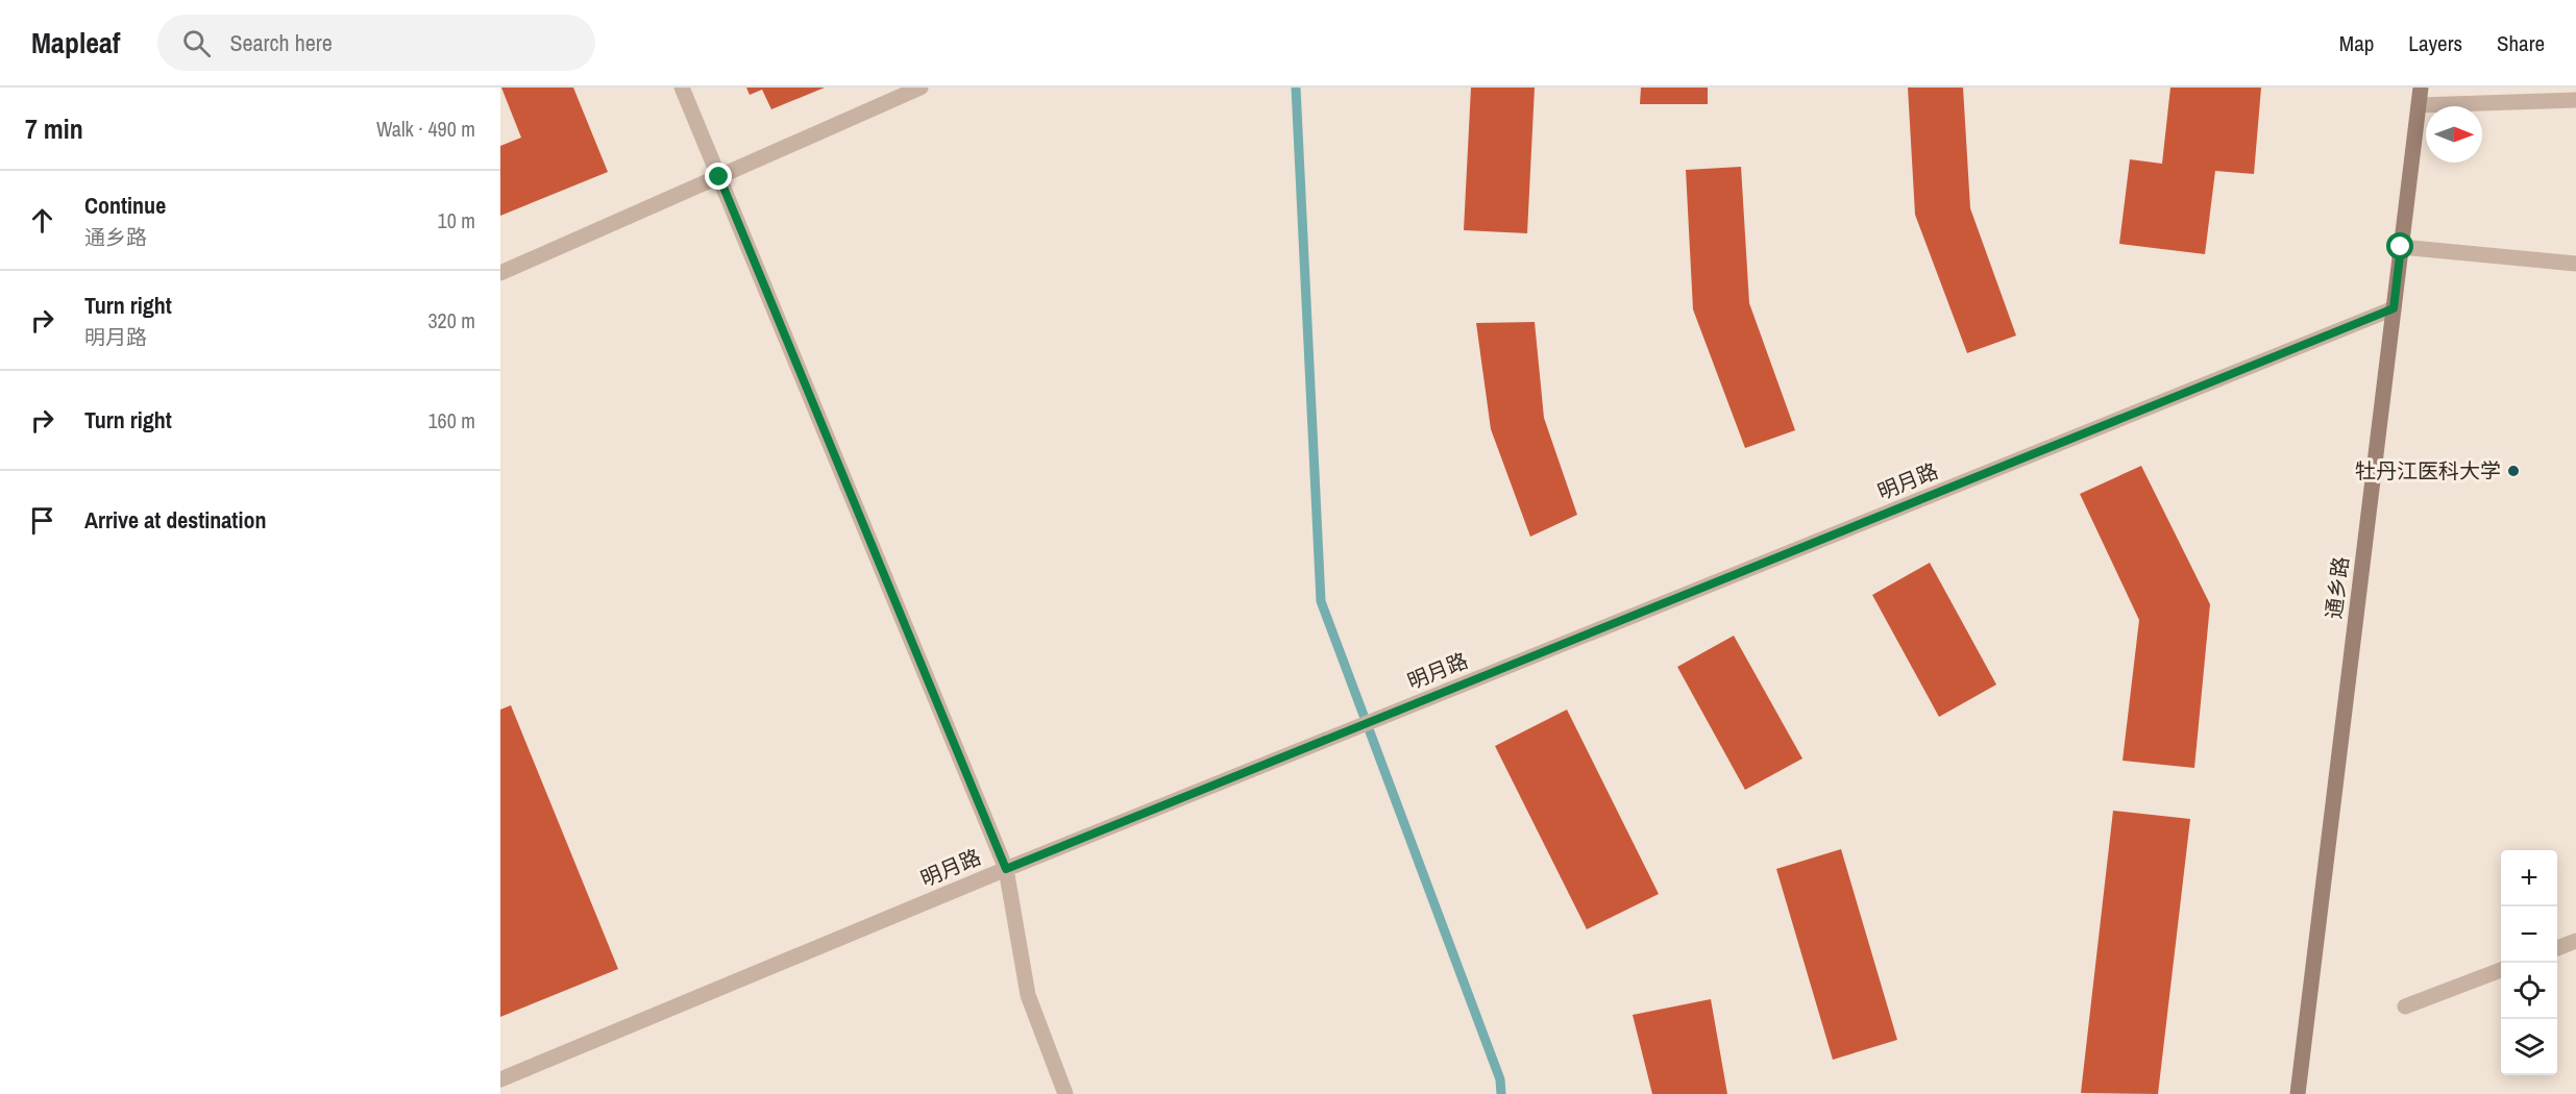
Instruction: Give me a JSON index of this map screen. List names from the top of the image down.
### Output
{
  "streets": {
    "street": ["明月路", "通乡路"]
  },
  "crossings": [
    ["明月路", "通乡路"]
  ],
  "places": ["牡丹江医科大学"],
  "north": "right",
  "page": {
    "header": "Mapleaf",
    "search": "Search here",
    "nav": ["Map", "Layers", "Share"],
    "heading": ["7 min", "Walk · 490 m"],
    "list": [
      ["Continue", "通乡路", "10 m"],
      ["Turn right", "明月路", "320 m"],
      ["Turn right", "160 m"],
      "Arrive at destination"
    ],
    "map_buttons": ["+", "−"]
  }
}
